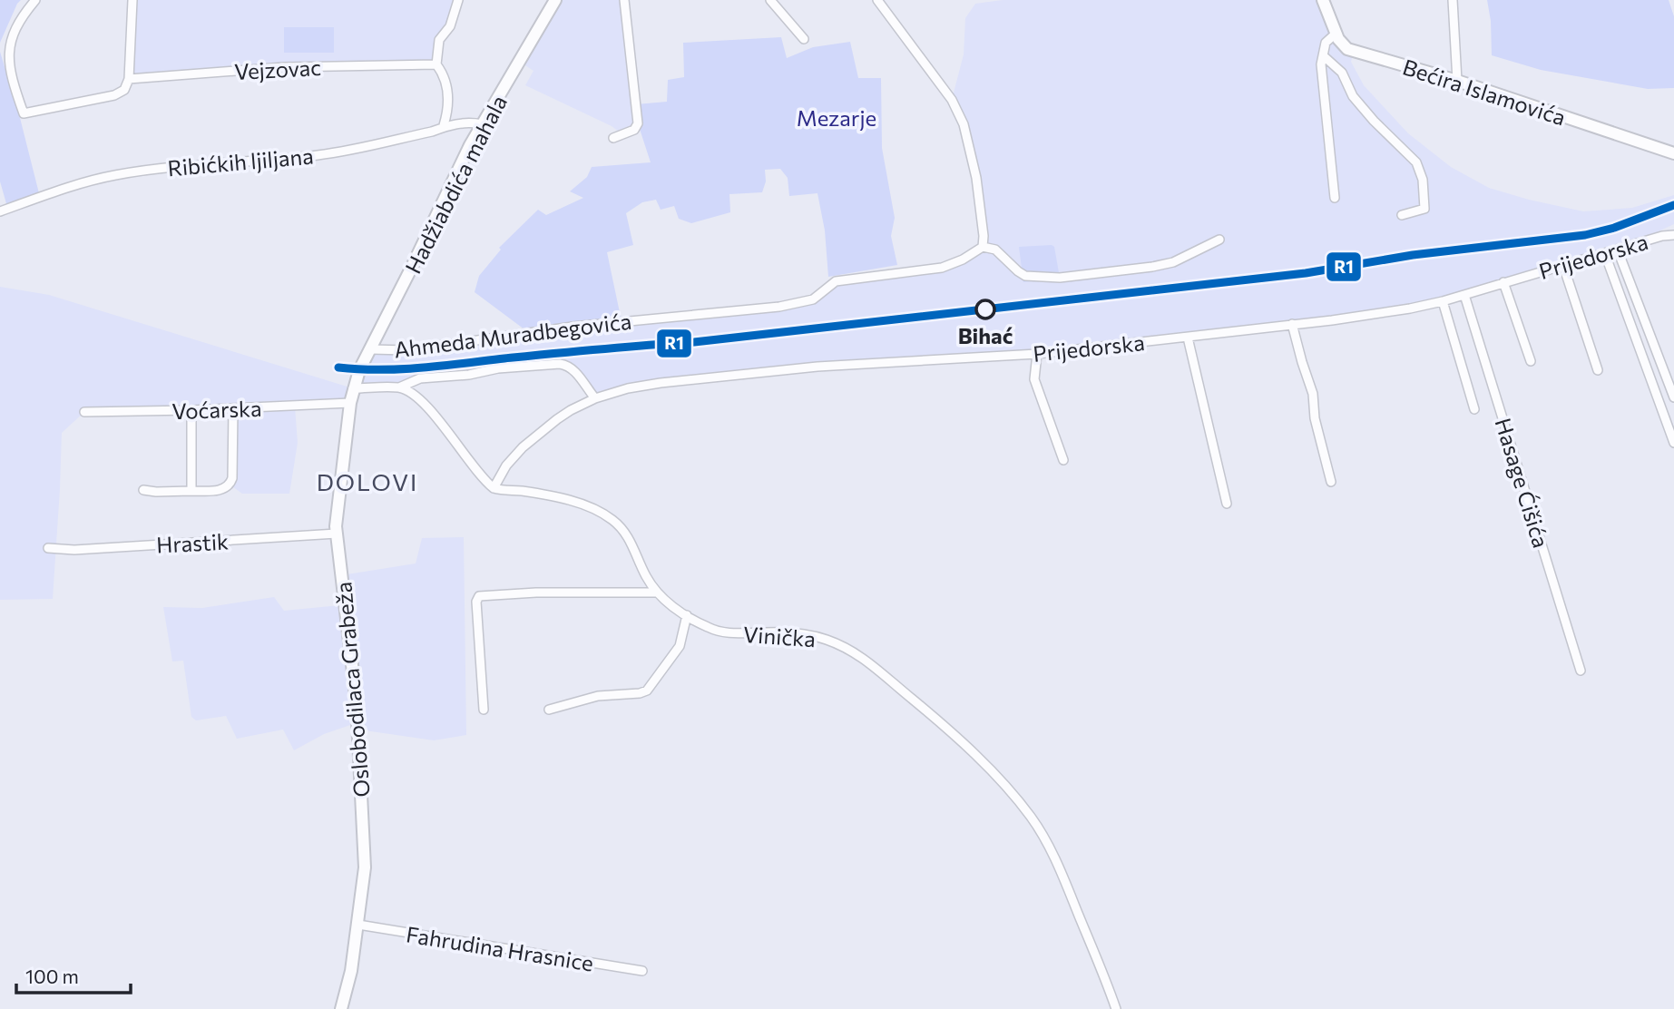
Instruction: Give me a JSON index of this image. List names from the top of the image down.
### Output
{
  "streets": {
    "street": [
      "Vejzovac",
      "Bećira Islamovića",
      "Ribićkih ljiljana",
      "Hadžiabdića mahala",
      "Prijedorska",
      "Ahmeda Muradbegovića",
      "Voćarska",
      "Hasage Ćišića",
      "Hrastik",
      "Vinička",
      "Oslobodilaca Grabeža",
      "Fahrudina Hrasnice"
    ]
  },
  "crossings": [
    ["Ribićkih ljiljana", "Hadžiabdića mahala"],
    ["Hadžiabdića mahala", "Ahmeda Muradbegovića"],
    ["Hadžiabdića mahala", "Oslobodilaca Grabeža"],
    ["Prijedorska", "Hasage Ćišića"],
    ["Prijedorska", "Vinička"],
    ["Voćarska", "Oslobodilaca Grabeža"],
    ["Hrastik", "Oslobodilaca Grabeža"],
    ["Oslobodilaca Grabeža", "Fahrudina Hrasnice"]
  ],
  "districts": ["DOLOVI"],
  "parks": ["Mezarje"],
  "places": ["Bihać"],
  "lines": ["transit line R1"],
  "scale_bar": "100 m"
}
